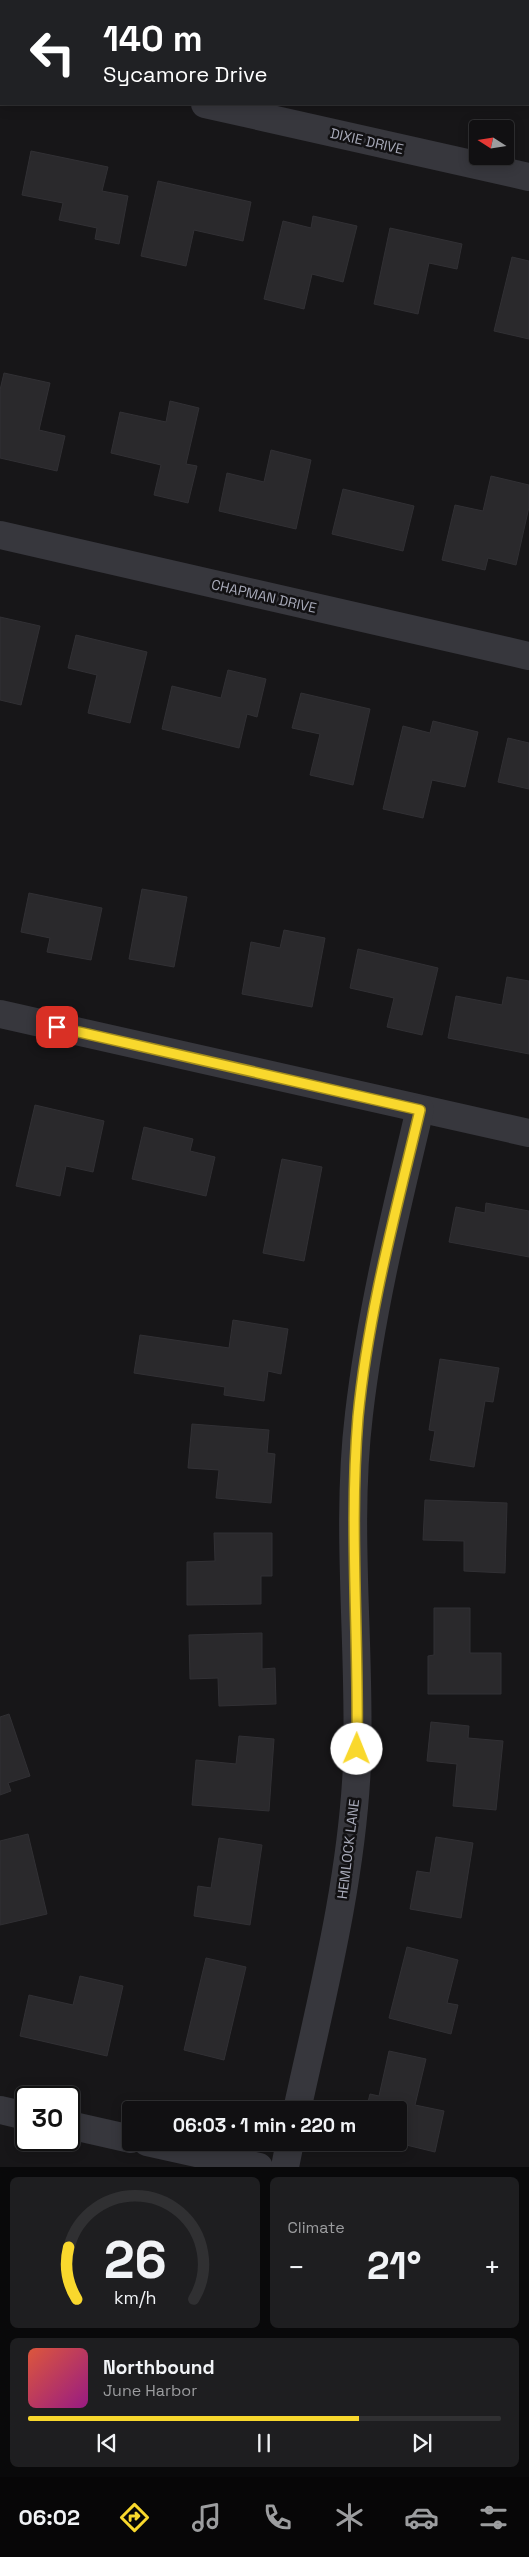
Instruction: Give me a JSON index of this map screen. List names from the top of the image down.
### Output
{
  "streets": {
    "street": ["DIXIE DRIVE", "CHAPMAN DRIVE", "HEMLOCK LANE"]
  },
  "north": "left",
  "page": {
    "turn": ["140 m", "Sycamore Drive"],
    "limit": "30",
    "trip": "06:03 · 1 min · 220 m",
    "tile": "Climate",
    "heat": ["−", "21°", "+"],
    "song": ["Northbound", "June Harbor"],
    "tabs": "06:02",
    "gauge": ["26", "km/h"]
  }
}
